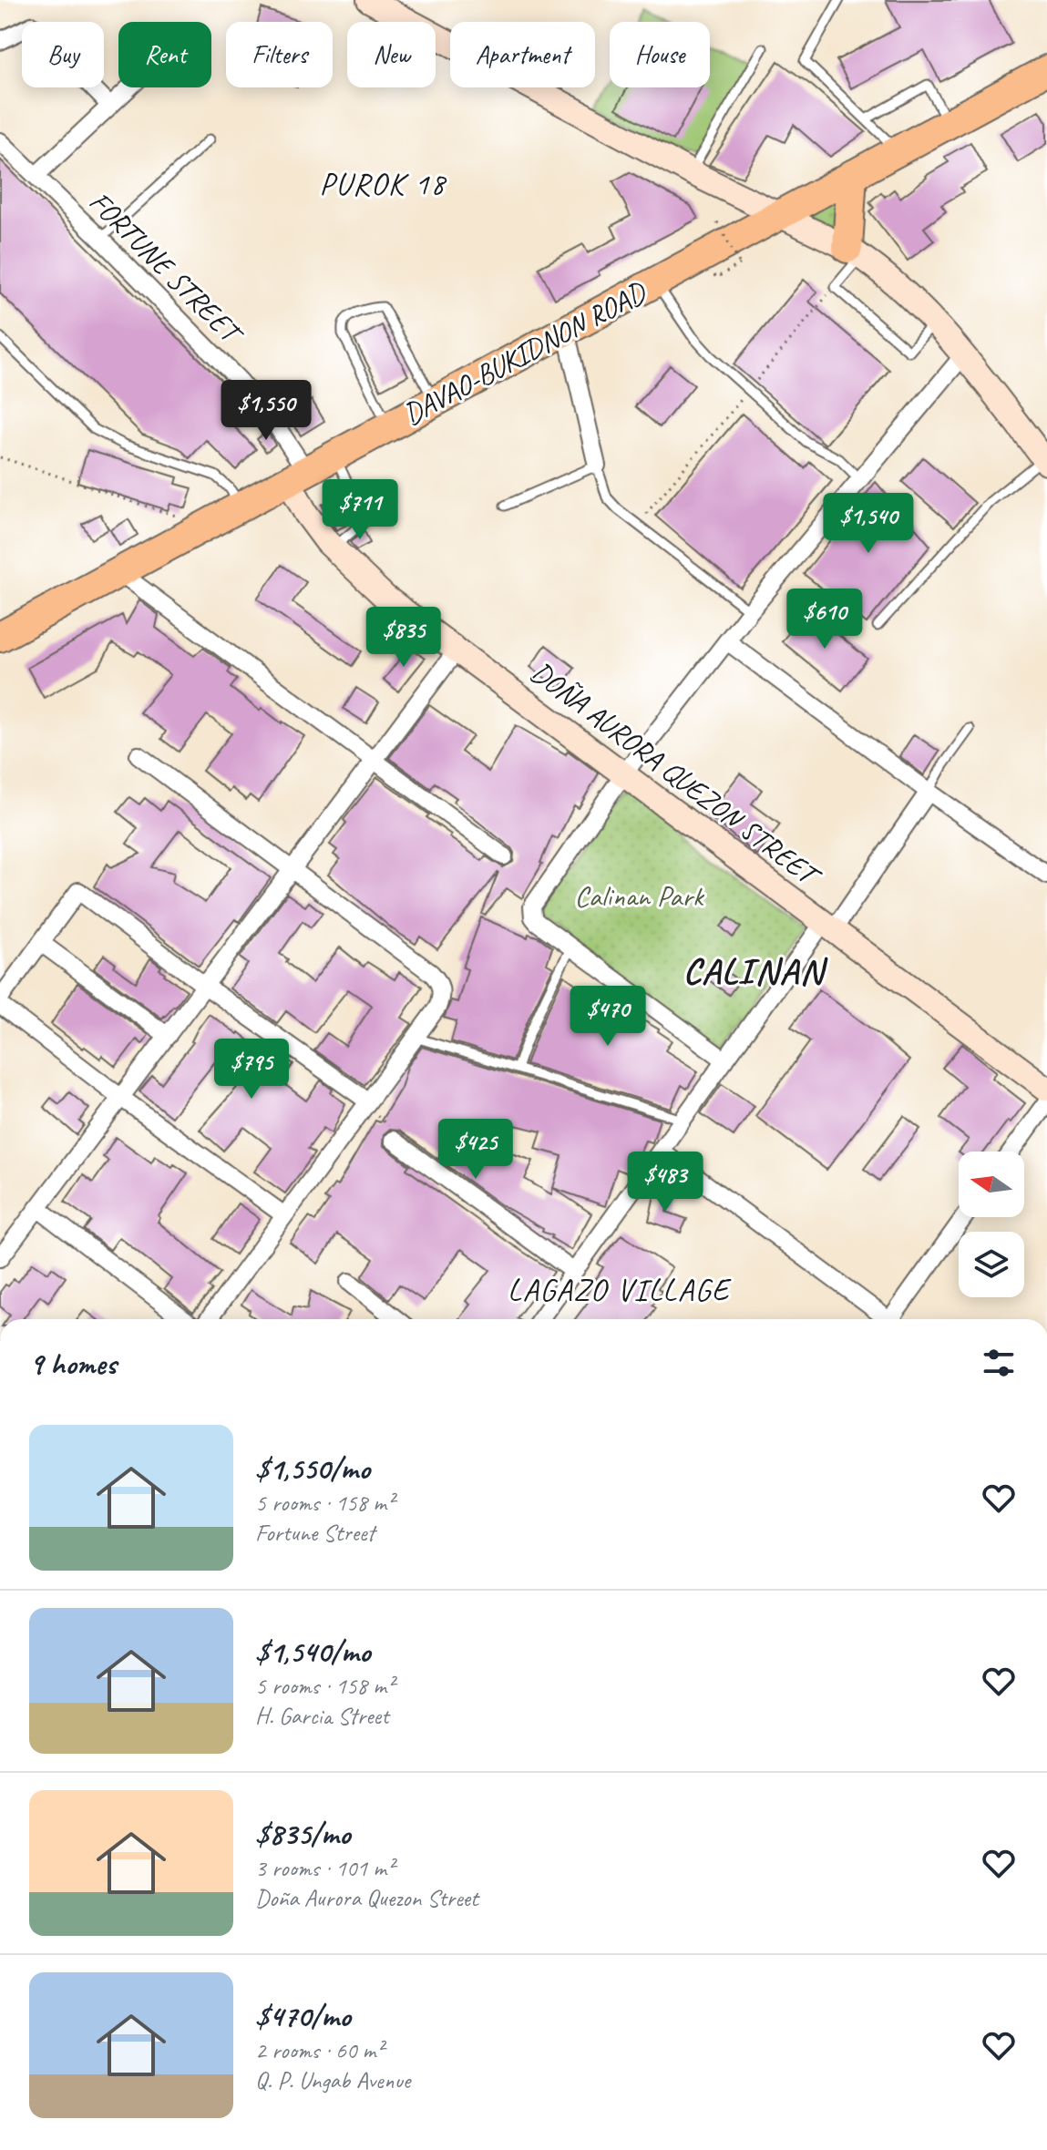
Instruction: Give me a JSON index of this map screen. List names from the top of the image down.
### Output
{
  "streets": {
    "highway": ["DAVAO-BUKIDNON ROAD"],
    "street": ["FORTUNE STREET", "DOÑA AURORA QUEZON STREET"]
  },
  "crossings": [
    ["FORTUNE STREET", "DAVAO-BUKIDNON ROAD"],
    ["FORTUNE STREET", "DOÑA AURORA QUEZON STREET"],
    ["DAVAO-BUKIDNON ROAD", "DOÑA AURORA QUEZON STREET"]
  ],
  "districts": ["PUROK 18", "CALINAN", "LAGAZO VILLAGE"],
  "parks": ["Calinan Park"],
  "north": "left",
  "page": {
    "chip": [
      "Buy",
      "Rent",
      "Filters",
      "New",
      "Apartment",
      "House"
    ],
    "price": [
      "$1,550",
      "$711",
      "$1,540",
      "$610",
      "$835",
      "$470",
      "$795",
      "$425",
      "$483"
    ],
    "heading": "9 homes",
    "list": [
      {
        "name": "$1,550/mo",
        "note": "5 rooms · 158 m² · Fortune Street"
      },
      {
        "name": "$1,540/mo",
        "note": "5 rooms · 158 m² · H. Garcia Street"
      },
      {
        "name": "$835/mo",
        "note": "3 rooms · 101 m² · Doña Aurora Quezon Street"
      },
      {
        "name": "$470/mo",
        "note": "2 rooms · 60 m² · Q. P. Ungab Avenue"
      }
    ]
  }
}
